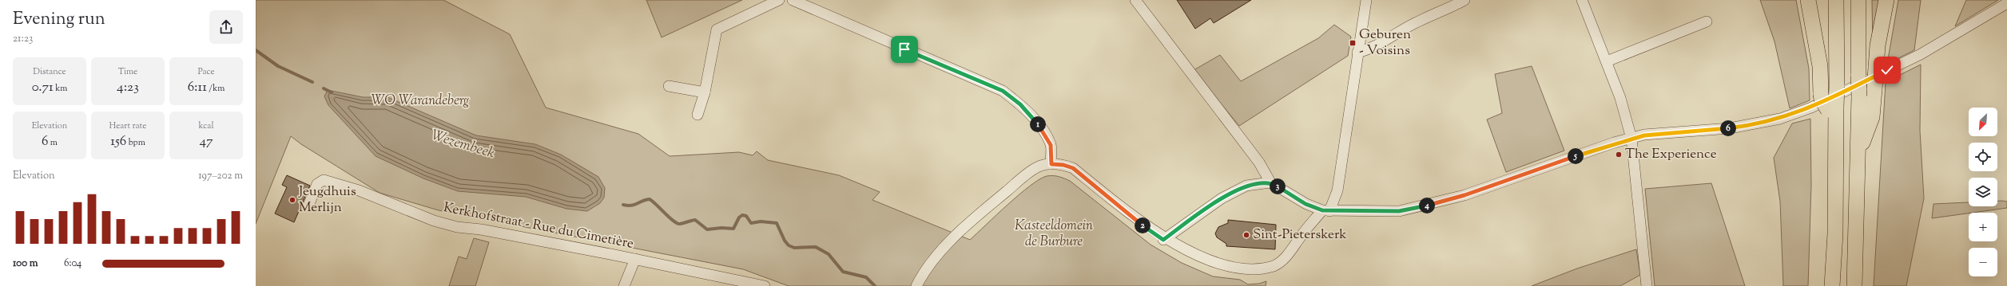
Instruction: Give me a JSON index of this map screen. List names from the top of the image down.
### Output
{
  "streets": {
    "street": ["Kerkhofstraat - Rue du Cimetière"]
  },
  "water": ["Wezembeek"],
  "parks": ["WO Warandeberg", "Kasteeldomein de Burbure"],
  "places": {
    "transit": ["Geburen - Voisins"],
    "other": ["The Experience", "Jeugdhuis Merlijn", "Sint-Pieterskerk"]
  },
  "north": "bottom left",
  "page": {
    "heading": ["Evening run", "21:23"],
    "stats": [
      ["Distance", "0.71 km"],
      ["Time", "4:23"],
      ["Pace", "6:11 /km"],
      ["Elevation", "6 m"],
      ["Heart rate", "156 bpm"],
      ["kcal", "47"]
    ],
    "map_buttons": ["+", "−"],
    "pins": [
      "1",
      "6",
      "5",
      "3",
      "4",
      "2"
    ],
    "chart": ["Elevation", "197–202 m"],
    "list": [
      {
        "name": "100 m",
        "note": "6:04"
      }
    ]
  }
}
